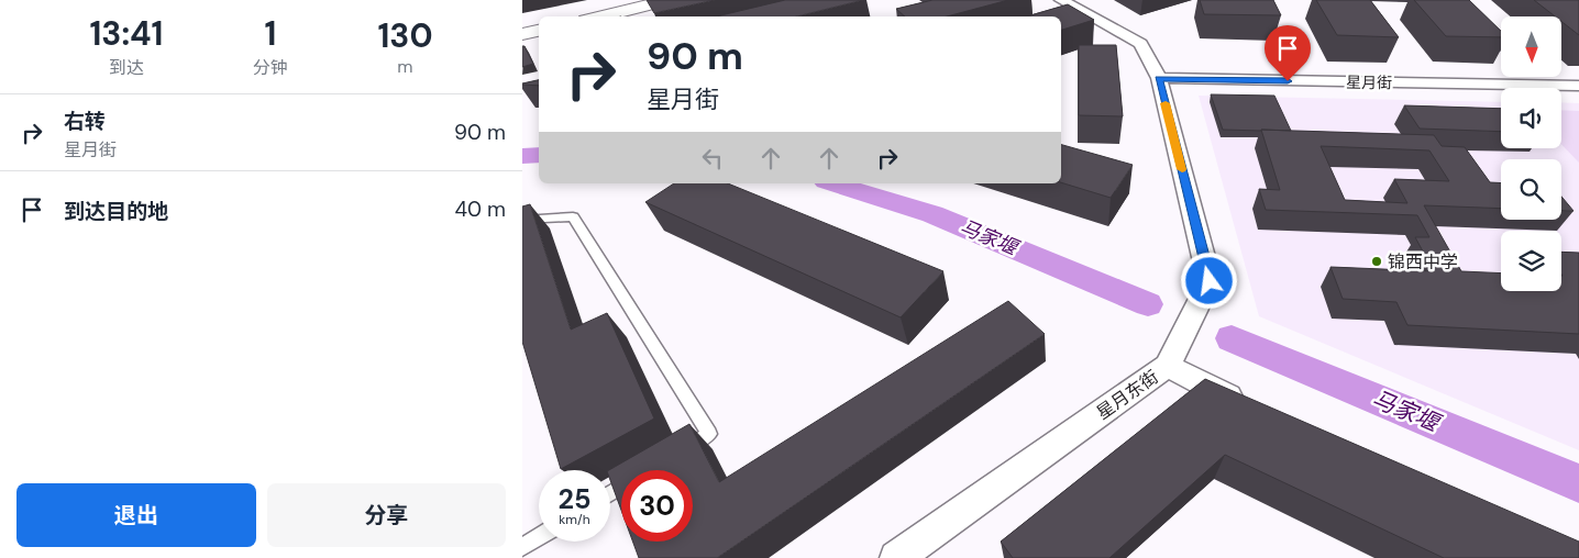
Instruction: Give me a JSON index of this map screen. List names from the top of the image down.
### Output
{
  "streets": {
    "street": ["星月街", "星月东街"]
  },
  "crossings": [
    ["星月街", "星月东街"]
  ],
  "water": ["马家堰"],
  "places": ["锦西中学"],
  "north": "bottom",
  "page": {
    "eta": [
      "13:41",
      "到达",
      "1",
      "分钟",
      "130",
      "m"
    ],
    "turn": ["90 m", "星月街"],
    "list": [
      {
        "name": "右转",
        "note": "星月街",
        "value": "90 m"
      },
      {
        "name": "到达目的地",
        "value": "40 m"
      }
    ],
    "speed": "25 km/h",
    "limit": "30",
    "buttons": ["退出", "分享"]
  }
}
